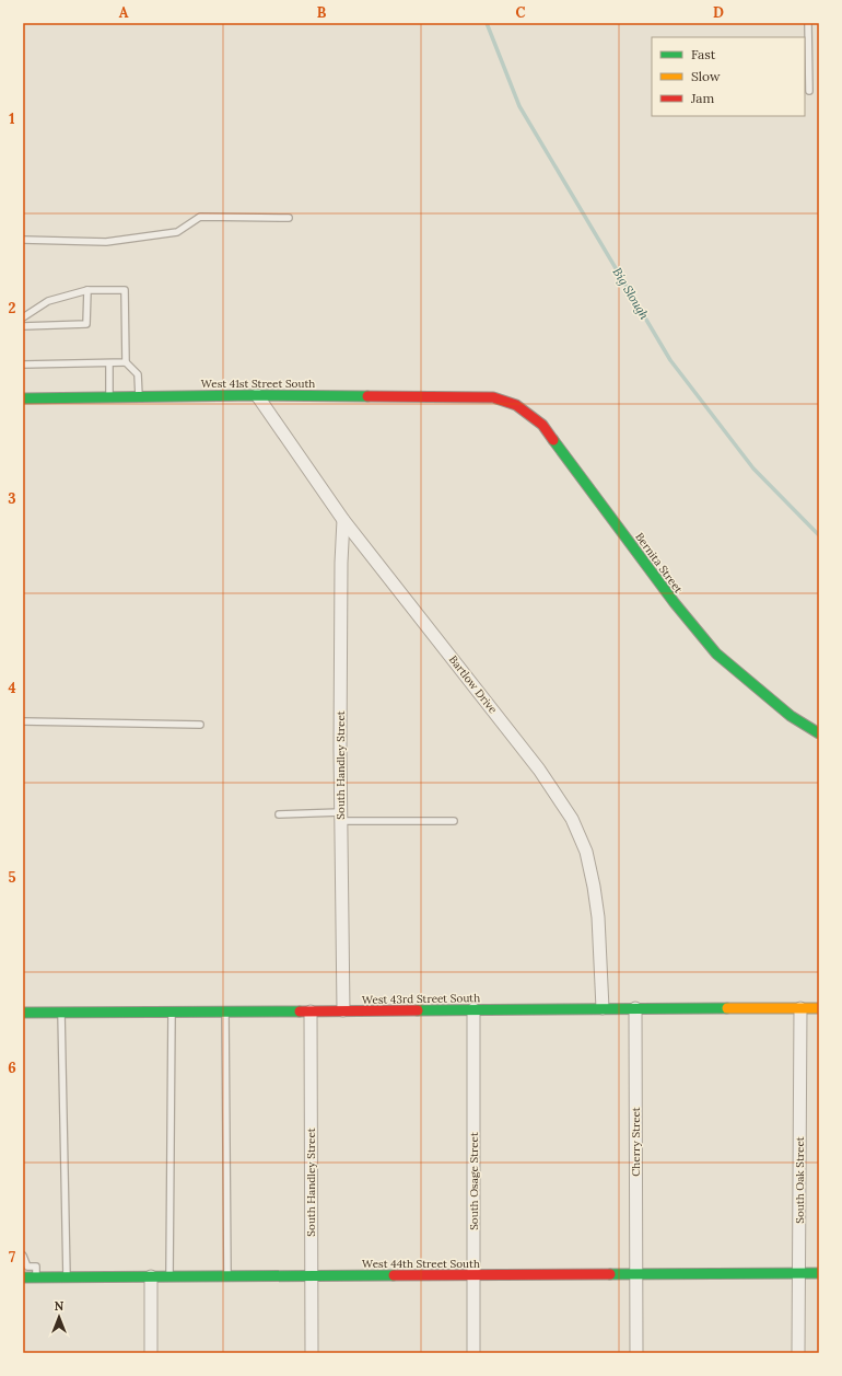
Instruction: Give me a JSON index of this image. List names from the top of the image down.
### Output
{
  "streets": {
    "street": [
      "West 41st Street South",
      "Bernita Street",
      "Bartlow Drive",
      "South Handley Street",
      "West 43rd Street South",
      "Cherry Street",
      "South Oak Street",
      "South Osage Street",
      "West 44th Street South"
    ]
  },
  "crossings": [
    ["West 41st Street South", "Bernita Street"],
    ["West 41st Street South", "Bartlow Drive"],
    ["Bartlow Drive", "South Handley Street"],
    ["Bartlow Drive", "West 43rd Street South"],
    ["South Handley Street", "West 43rd Street South"],
    ["South Handley Street", "West 44th Street South"],
    ["West 43rd Street South", "Cherry Street"],
    ["West 43rd Street South", "South Oak Street"],
    ["West 43rd Street South", "South Osage Street"],
    ["Cherry Street", "West 44th Street South"],
    ["South Oak Street", "West 44th Street South"],
    ["South Osage Street", "West 44th Street South"]
  ],
  "water": ["Big Slough"],
  "legend": ["Fast", "Slow", "Jam"],
  "north": "top",
  "grid": {
    "columns": [
      "A",
      "B",
      "C",
      "D"
    ],
    "rows": [
      "1",
      "2",
      "3",
      "4",
      "5",
      "6",
      "7"
    ]
  }
}
